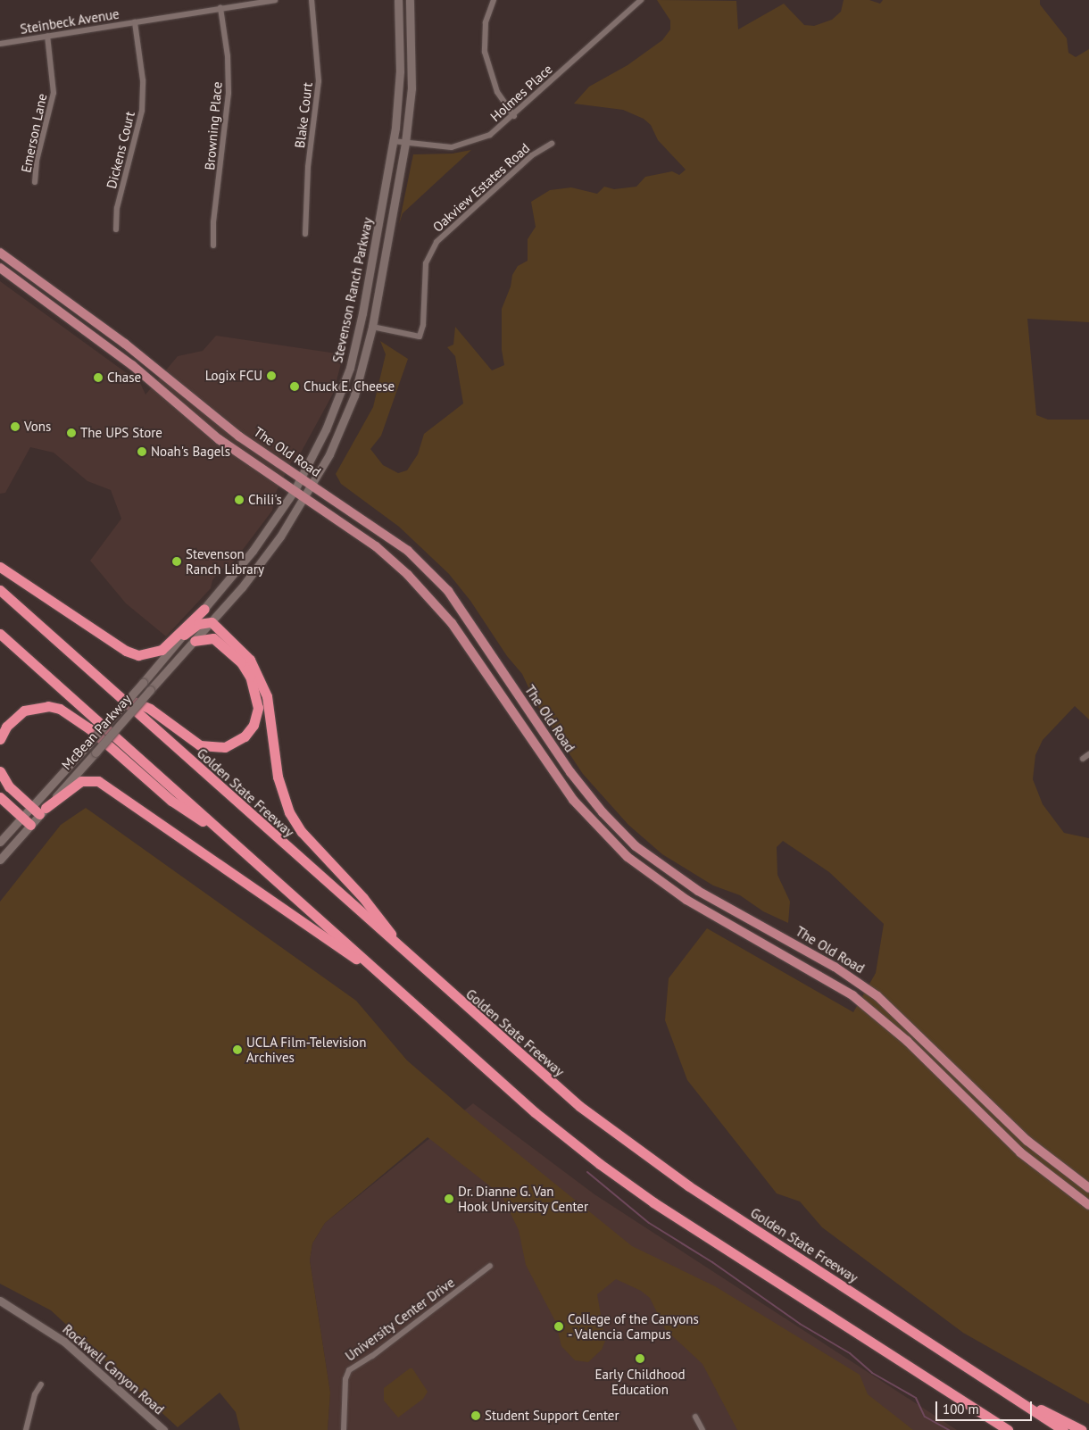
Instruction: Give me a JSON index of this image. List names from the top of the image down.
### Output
{
  "streets": {
    "highway": ["Golden State Freeway"],
    "main road": [
      "Stevenson Ranch Parkway",
      "The Old Road",
      "McBean Parkway",
      "Rockwell Canyon Road"
    ],
    "street": [
      "Steinbeck Avenue",
      "Holmes Place",
      "Blake Court",
      "Browning Place",
      "Emerson Lane",
      "Dickens Court",
      "Oakview Estates Road",
      "University Center Drive"
    ]
  },
  "crossings": [
    ["Steinbeck Avenue", "Browning Place"],
    ["Steinbeck Avenue", "Emerson Lane"],
    ["Steinbeck Avenue", "Dickens Court"],
    ["Holmes Place", "Stevenson Ranch Parkway"],
    ["Oakview Estates Road", "Stevenson Ranch Parkway"],
    ["Stevenson Ranch Parkway", "The Old Road"],
    ["Stevenson Ranch Parkway", "McBean Parkway"]
  ],
  "places": [
    "Logix FCU",
    "Chase",
    "Chuck E. Cheese",
    "Vons",
    "The UPS Store",
    "Noah's Bagels",
    "Chili's",
    "Stevenson Ranch Library",
    "UCLA Film-Television Archives",
    "Dr. Dianne G. Van Hook University Center",
    "College of the Canyons - Valencia Campus",
    "Early Childhood Education",
    "Student Support Center"
  ],
  "scale_bar": "100 m"
}
